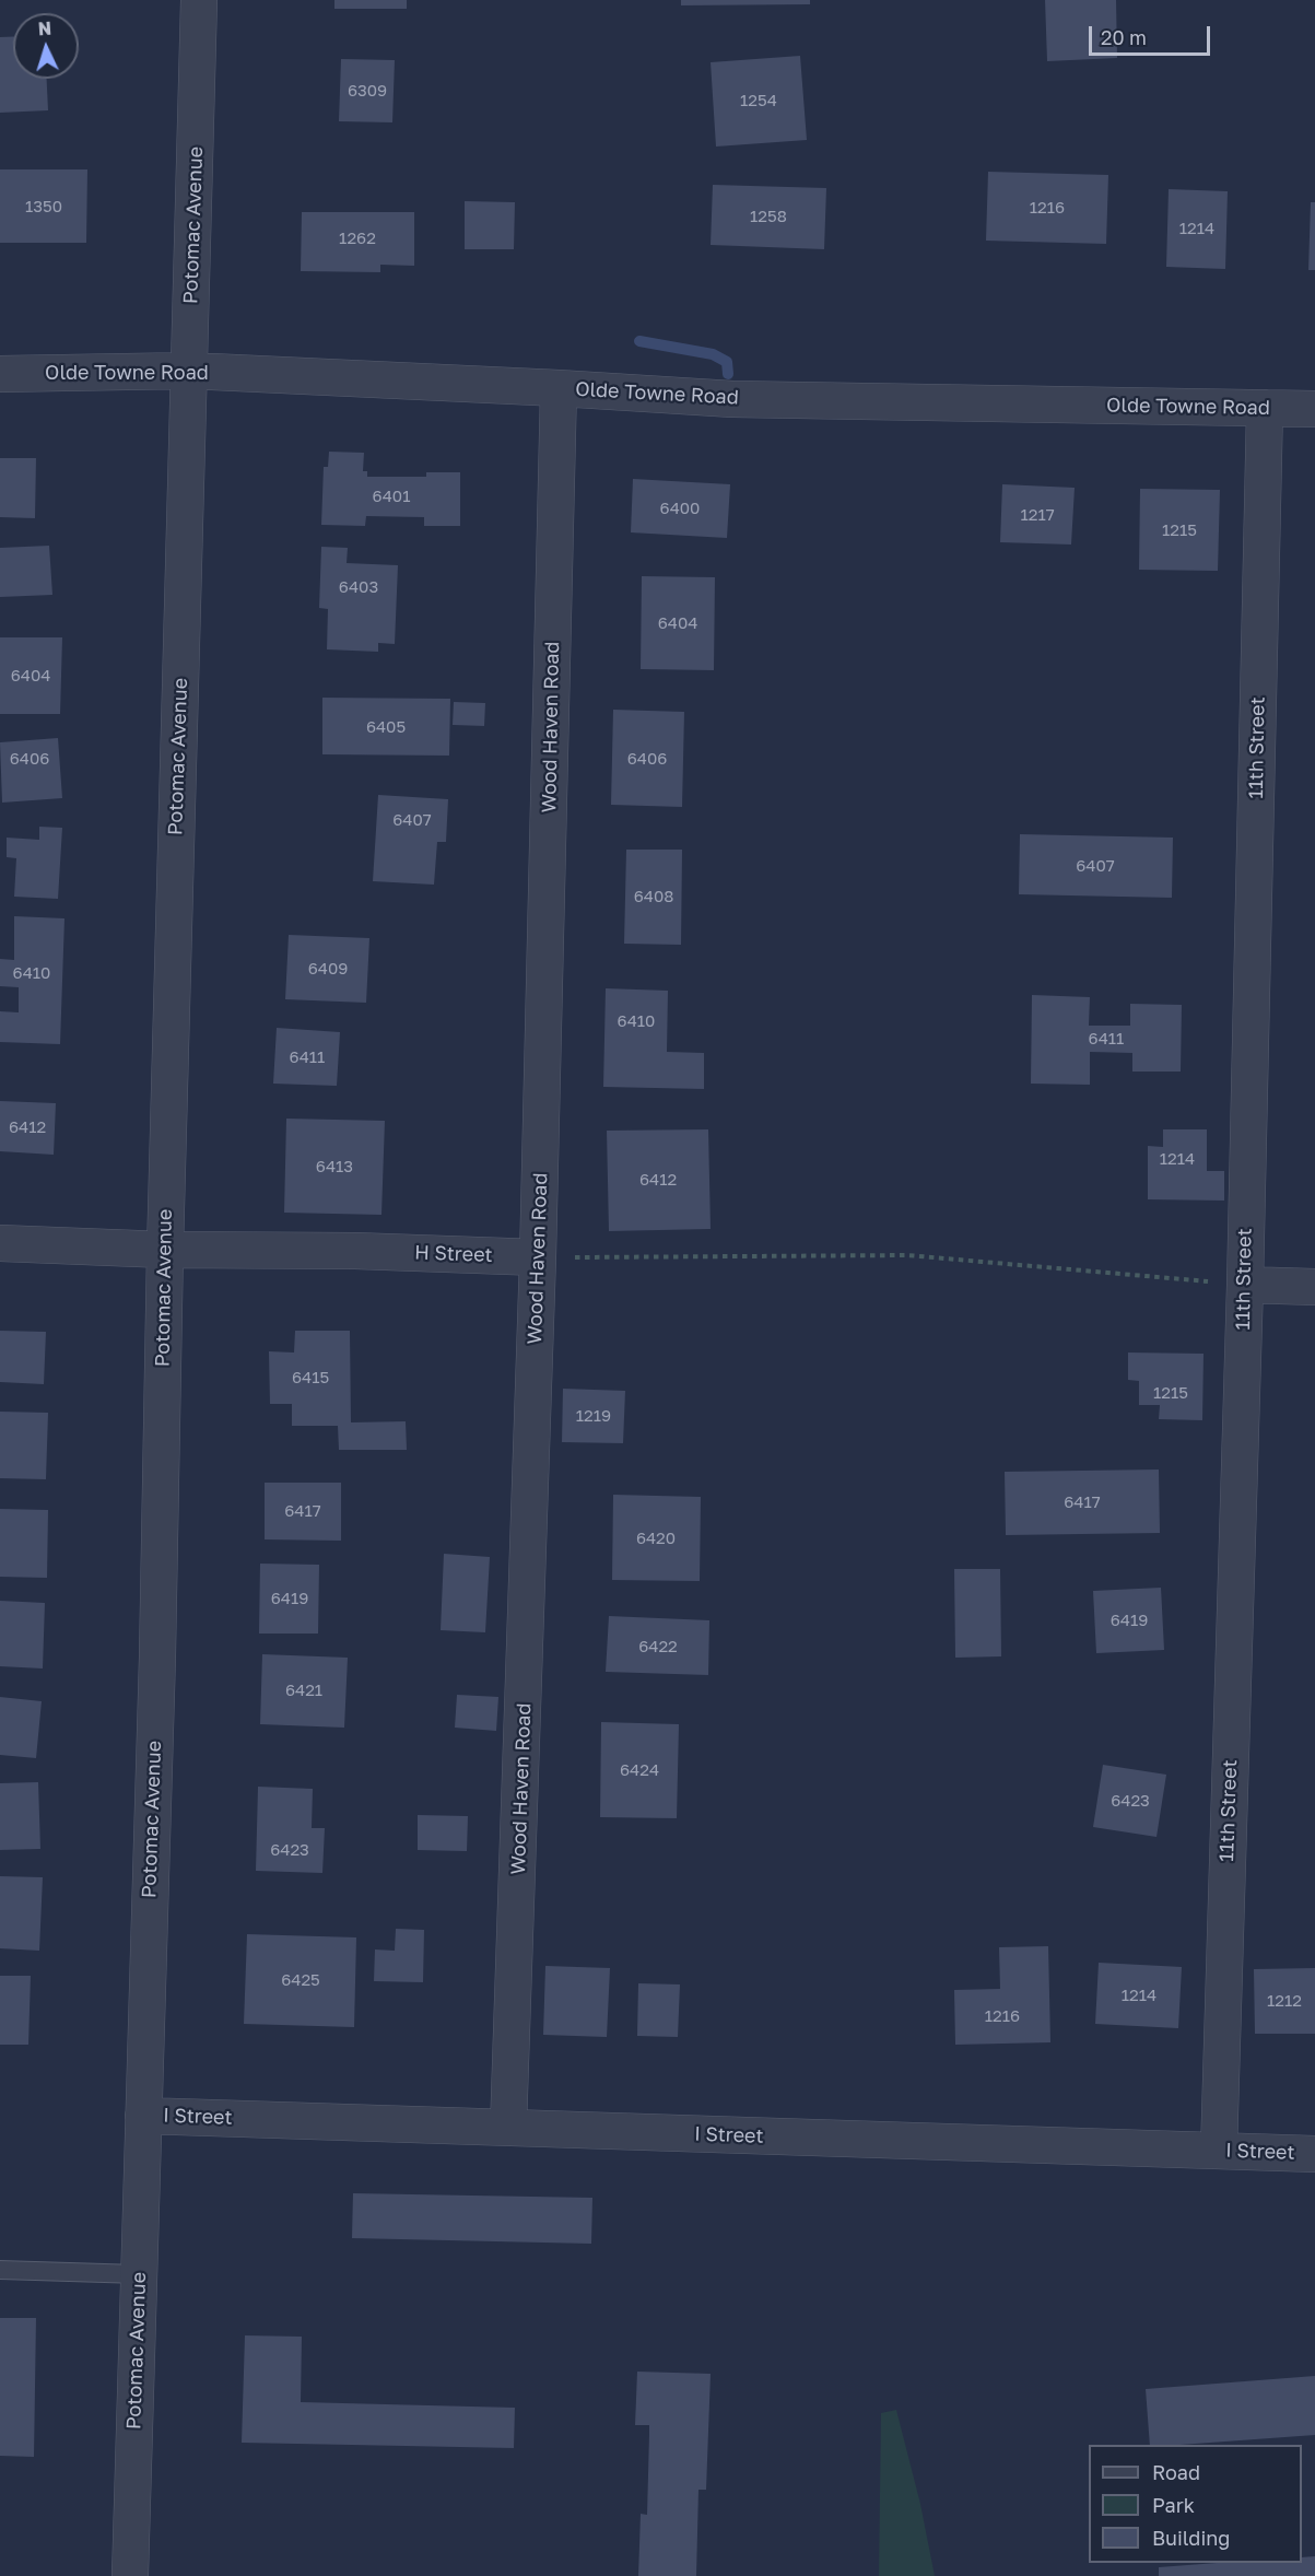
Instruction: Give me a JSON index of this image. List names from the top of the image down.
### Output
{
  "streets": {
    "street": [
      "Potomac Avenue",
      "Olde Towne Road",
      "Wood Haven Road",
      "11th Street",
      "H Street",
      "I Street"
    ]
  },
  "crossings": [
    ["Potomac Avenue", "Olde Towne Road"],
    ["Potomac Avenue", "H Street"],
    ["Potomac Avenue", "I Street"],
    ["Olde Towne Road", "Wood Haven Road"],
    ["Olde Towne Road", "11th Street"],
    ["Wood Haven Road", "H Street"],
    ["Wood Haven Road", "I Street"],
    ["11th Street", "I Street"]
  ],
  "house_numbers": [
    "6309",
    "1254",
    "1350",
    "1216",
    "1258",
    "1214",
    "1262",
    "6401",
    "6400",
    "1217",
    "1215",
    "6403",
    "6404",
    "6404",
    "6405",
    "6406",
    "6406",
    "6407",
    "6407",
    "6408",
    "6409",
    "6410",
    "6410",
    "6411",
    "6411",
    "6412",
    "1214",
    "6413",
    "6412",
    "6415",
    "1215",
    "1219",
    "6417",
    "6417",
    "6420",
    "6419",
    "6419",
    "6422",
    "6421",
    "6424",
    "6423",
    "6423",
    "6425",
    "1214",
    "1212",
    "1216"
  ],
  "legend": ["Road", "Park", "Building"],
  "scale_bar": "20 m",
  "north": "top"
}
